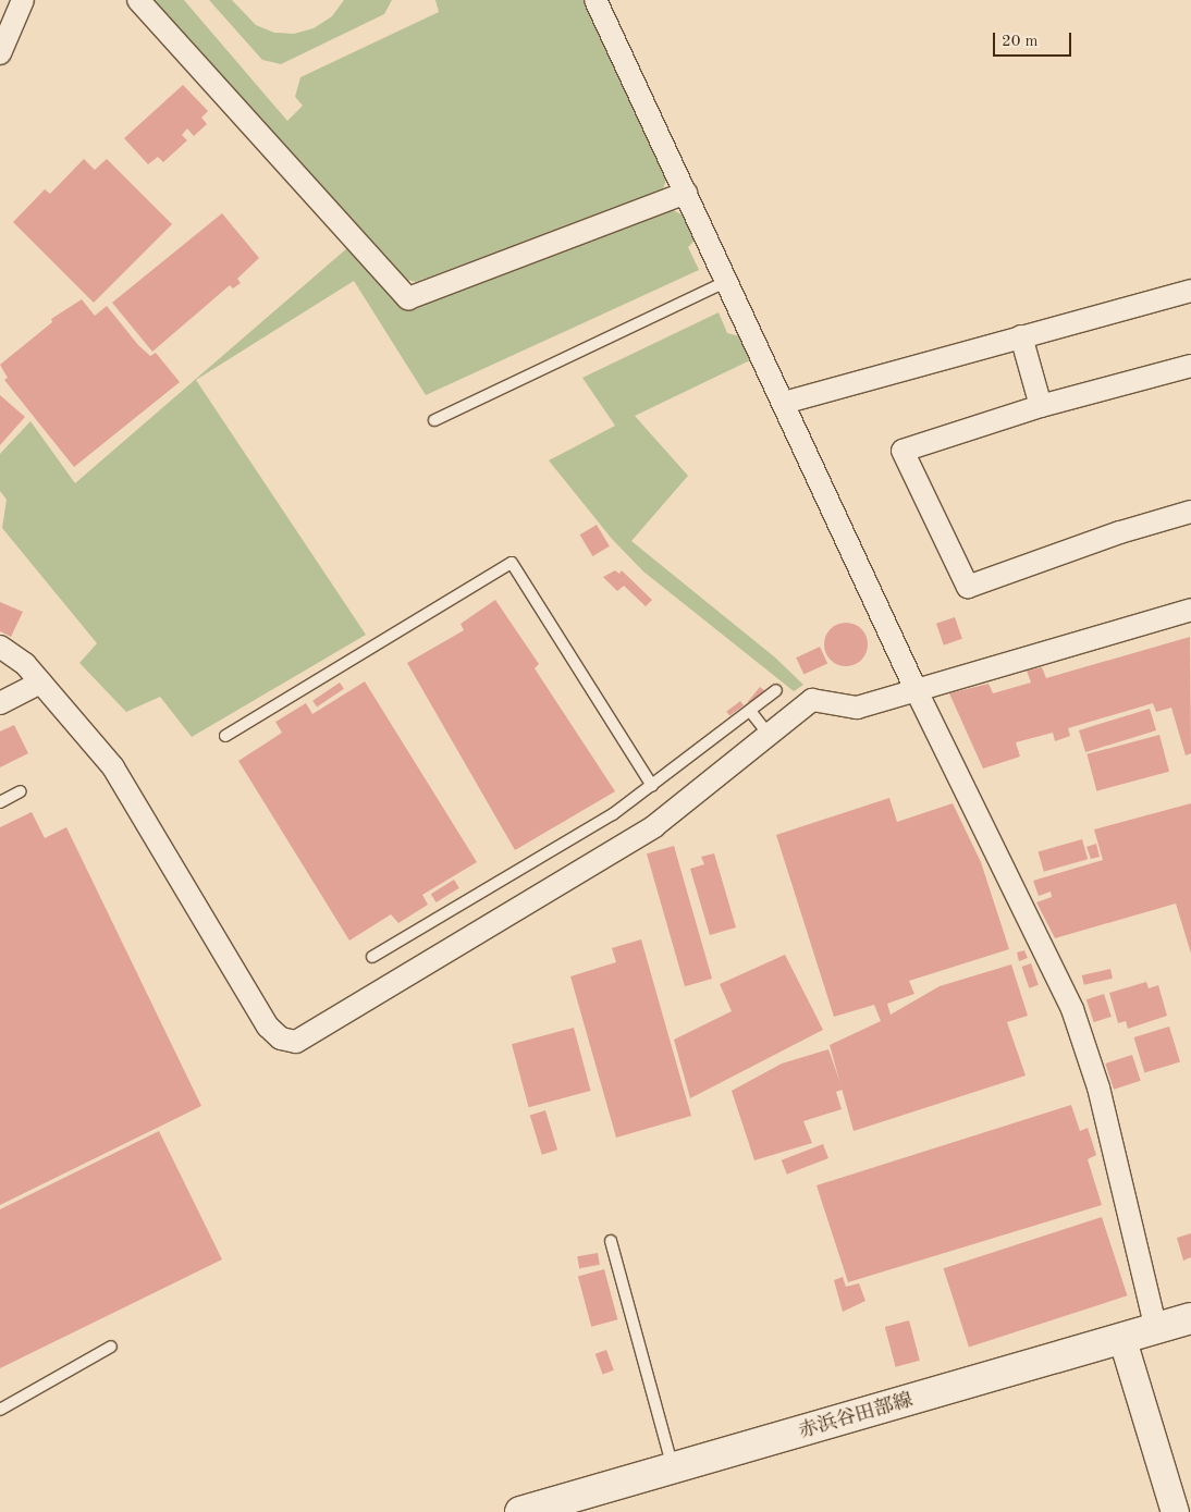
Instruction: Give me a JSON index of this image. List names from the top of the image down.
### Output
{
  "streets": {
    "main road": ["赤浜谷田部線"]
  },
  "scale_bar": "20 m"
}
